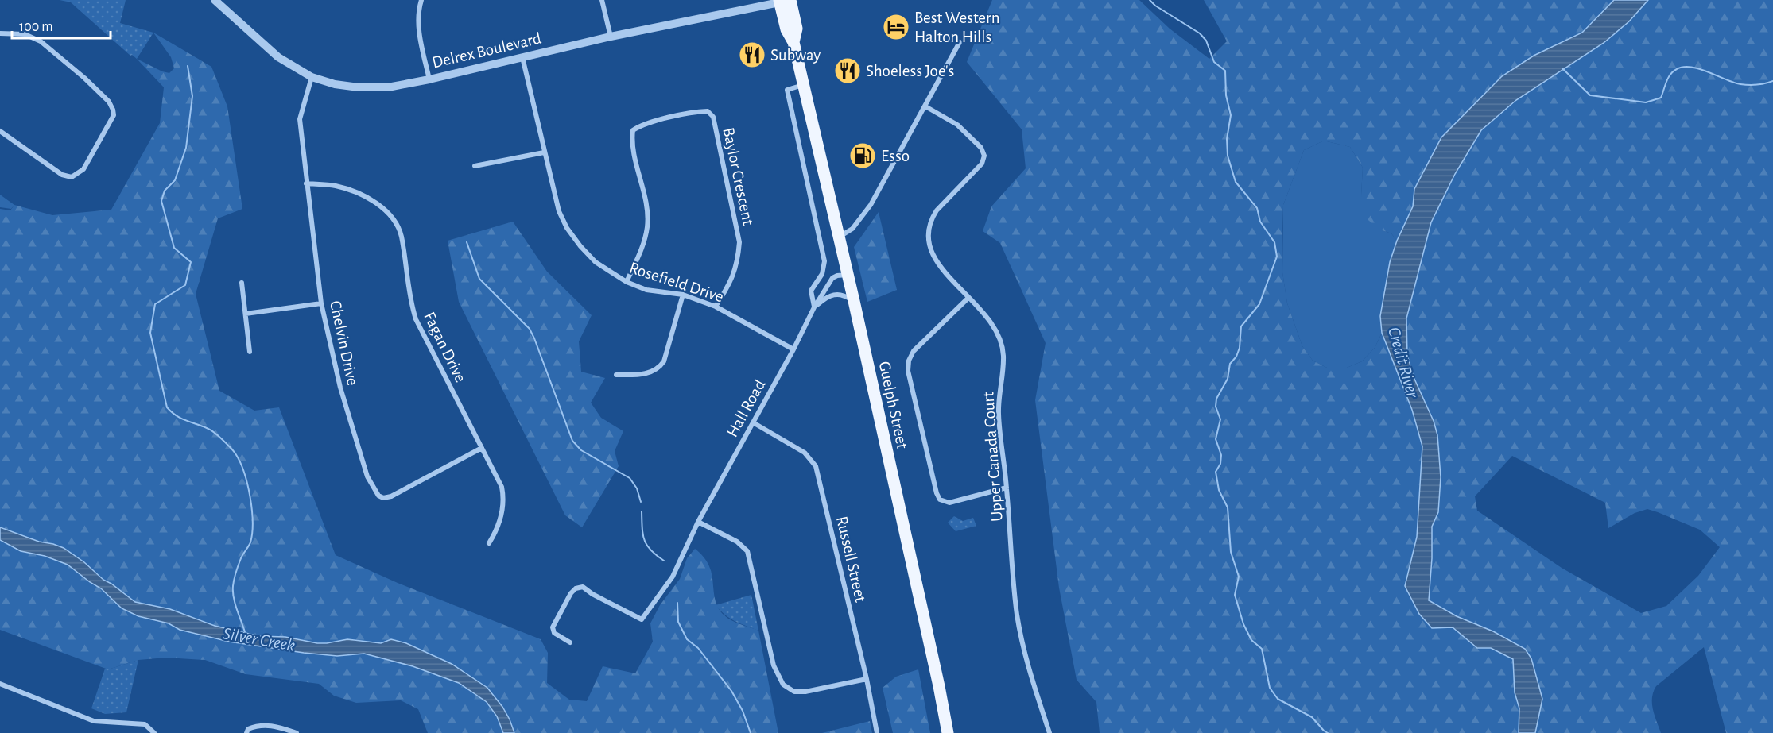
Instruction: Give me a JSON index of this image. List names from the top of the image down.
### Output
{
  "streets": {
    "main road": ["Guelph Street"],
    "street": [
      "Delrex Boulevard",
      "Baylor Crescent",
      "Rosefield Drive",
      "Chelvin Drive",
      "Fagan Drive",
      "Hall Road",
      "Upper Canada Court",
      "Russell Street"
    ]
  },
  "crossings": [
    ["Delrex Boulevard", "Rosefield Drive"],
    ["Delrex Boulevard", "Chelvin Drive"],
    ["Delrex Boulevard", "Guelph Street"],
    ["Baylor Crescent", "Rosefield Drive"],
    ["Rosefield Drive", "Hall Road"],
    ["Chelvin Drive", "Fagan Drive"],
    ["Guelph Street", "Hall Road"],
    ["Hall Road", "Russell Street"]
  ],
  "water": ["Credit River", "Silver Creek"],
  "places": {
    "hotel": ["Best Western Halton Hills"],
    "restaurant": ["Subway", "Shoeless Joe's"],
    "fuel station": ["Esso"]
  },
  "scale_bar": "100 m"
}
